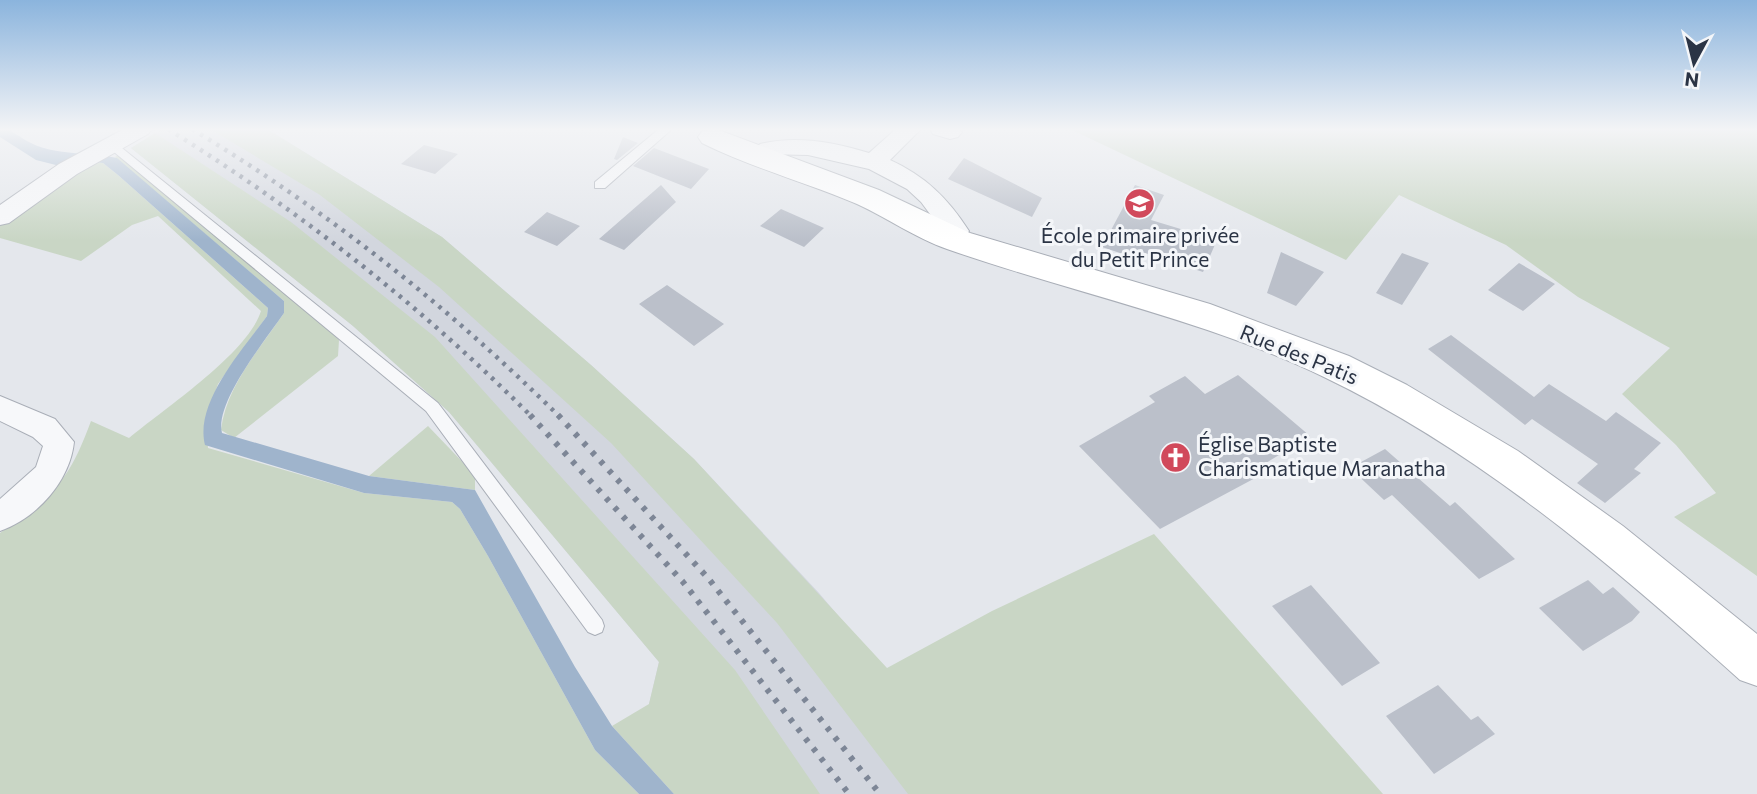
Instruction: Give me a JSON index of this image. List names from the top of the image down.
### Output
{
  "streets": {
    "main road": ["Rue des Patis"]
  },
  "places": {
    "school or university": ["École primaire privée du Petit Prince"],
    "church": ["Église Baptiste Charismatique Maranatha"]
  },
  "north": "bottom"
}
